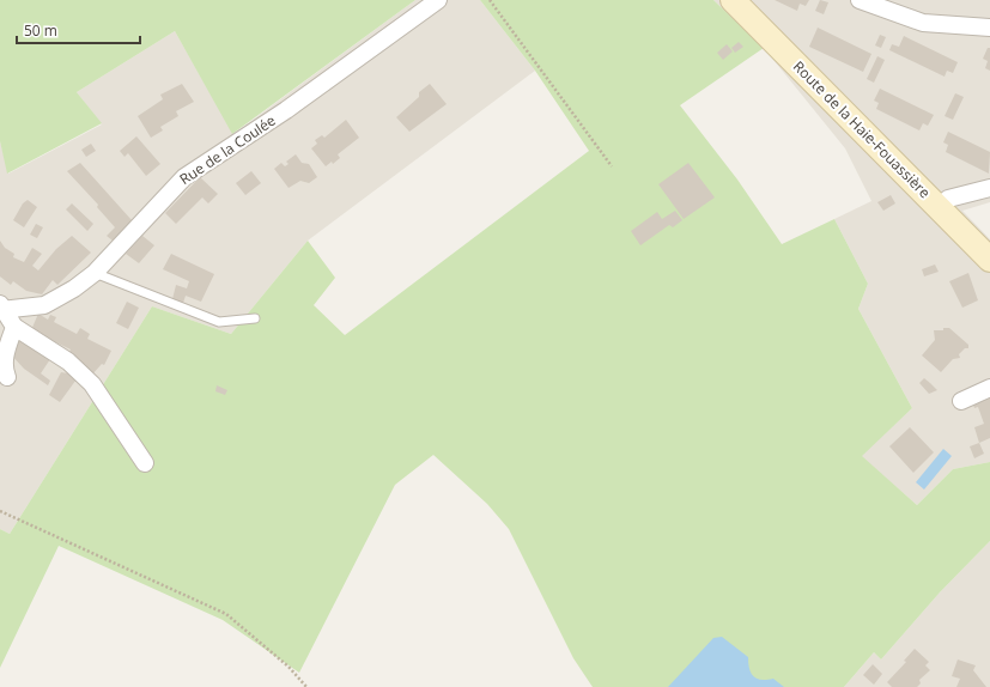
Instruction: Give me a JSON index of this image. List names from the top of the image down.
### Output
{
  "streets": {
    "street": ["Route de la Haie-Fouassière", "Rue de la Coulée"]
  },
  "scale_bar": "50 m"
}
